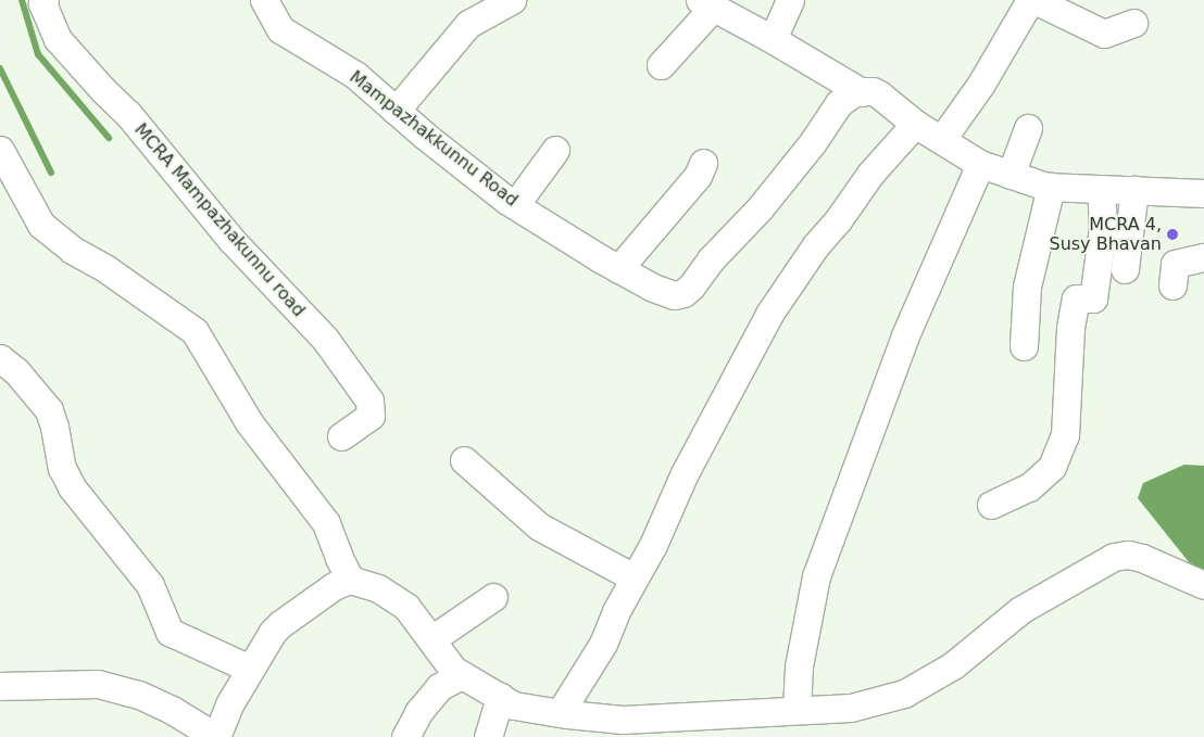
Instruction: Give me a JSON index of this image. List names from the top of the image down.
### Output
{
  "streets": {
    "street": ["Mampazhakkunnu Road", "MCRA Mampazhakunnu road"]
  },
  "places": ["MCRA 4, Susy Bhavan"]
}
